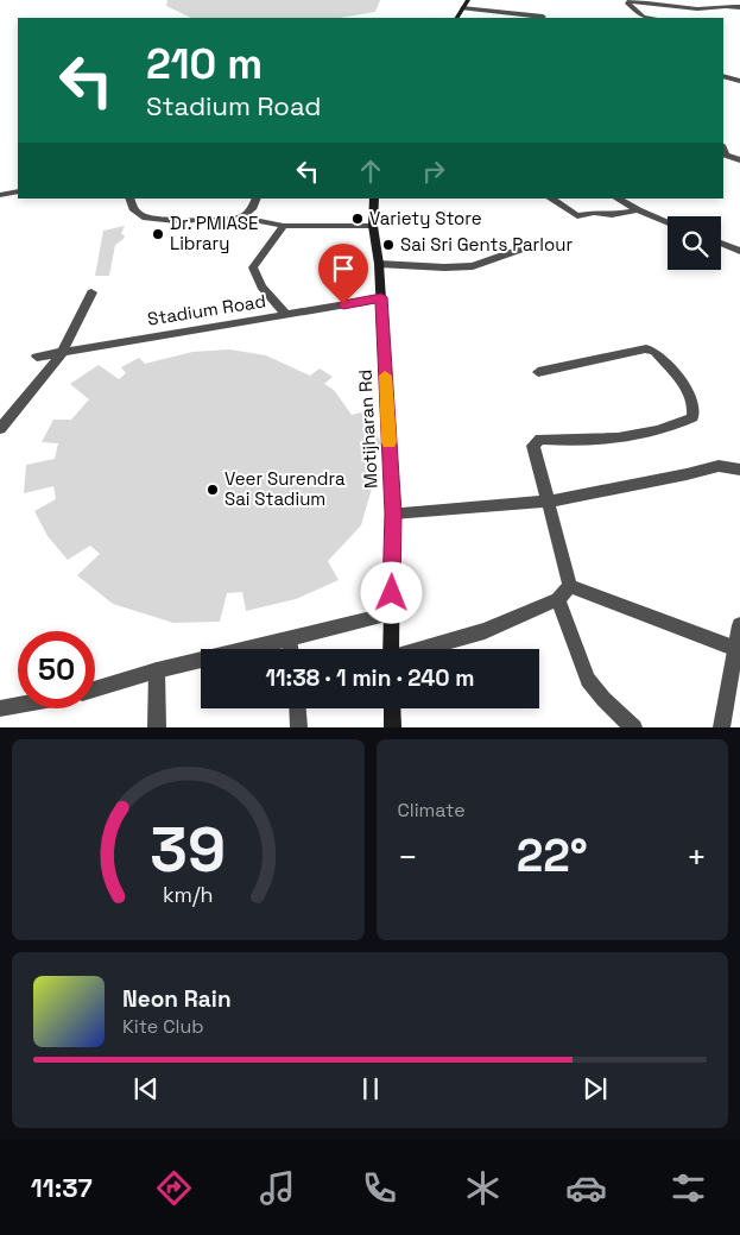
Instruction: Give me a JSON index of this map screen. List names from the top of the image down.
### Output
{
  "streets": {
    "main road": ["Motijharan Rd"],
    "street": ["Stadium Road"]
  },
  "crossings": [
    ["Stadium Road", "Motijharan Rd"]
  ],
  "places": [
    "Variety Store",
    "Dr. PMIASE Library",
    "Sai Sri Gents Parlour",
    "Veer Surendra Sai Stadium"
  ],
  "page": {
    "turn": ["210 m", "Stadium Road"],
    "limit": "50",
    "trip": "11:38 · 1 min · 240 m",
    "tile": "Climate",
    "heat": ["−", "22°", "+"],
    "song": ["Neon Rain", "Kite Club"],
    "tabs": "11:37",
    "gauge": ["39", "km/h"]
  }
}
